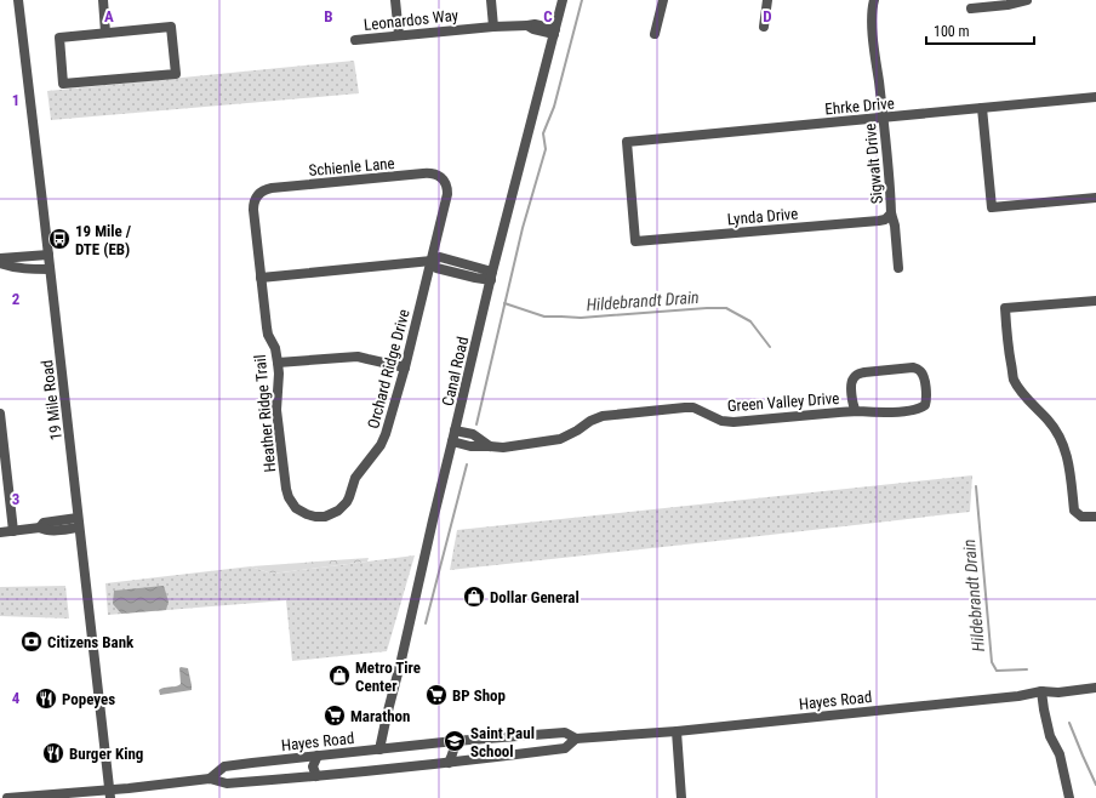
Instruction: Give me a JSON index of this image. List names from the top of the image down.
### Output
{
  "streets": {
    "street": [
      "Leonardos Way",
      "Ehrke Drive",
      "Sigwalt Drive",
      "Schienle Lane",
      "Lynda Drive",
      "Orchard Ridge Drive",
      "Canal Road",
      "19 Mile Road",
      "Green Valley Drive",
      "Heather Ridge Trail",
      "Hayes Road"
    ]
  },
  "crossings": [
    ["Leonardos Way", "Canal Road"],
    ["Ehrke Drive", "Sigwalt Drive"],
    ["Ehrke Drive", "Lynda Drive"],
    ["Sigwalt Drive", "Lynda Drive"],
    ["Schienle Lane", "Orchard Ridge Drive"],
    ["Schienle Lane", "Heather Ridge Trail"],
    ["Orchard Ridge Drive", "Heather Ridge Trail"],
    ["Canal Road", "Green Valley Drive"],
    ["Canal Road", "Hayes Road"],
    ["19 Mile Road", "Hayes Road"]
  ],
  "water": ["Hildebrandt Drain"],
  "places": {
    "bus stop": ["19 Mile / DTE (EB)"],
    "shop": ["Dollar General", "Metro Tire Center"],
    "bank": ["Citizens Bank"],
    "supermarket": ["BP Shop", "Marathon"],
    "restaurant": ["Popeyes", "Burger King"],
    "school or university": ["Saint Paul School"]
  },
  "scale_bar": "100 m",
  "grid": {
    "columns": [
      "A",
      "B",
      "C",
      "D"
    ],
    "rows": [
      "1",
      "2",
      "3",
      "4"
    ]
  }
}
